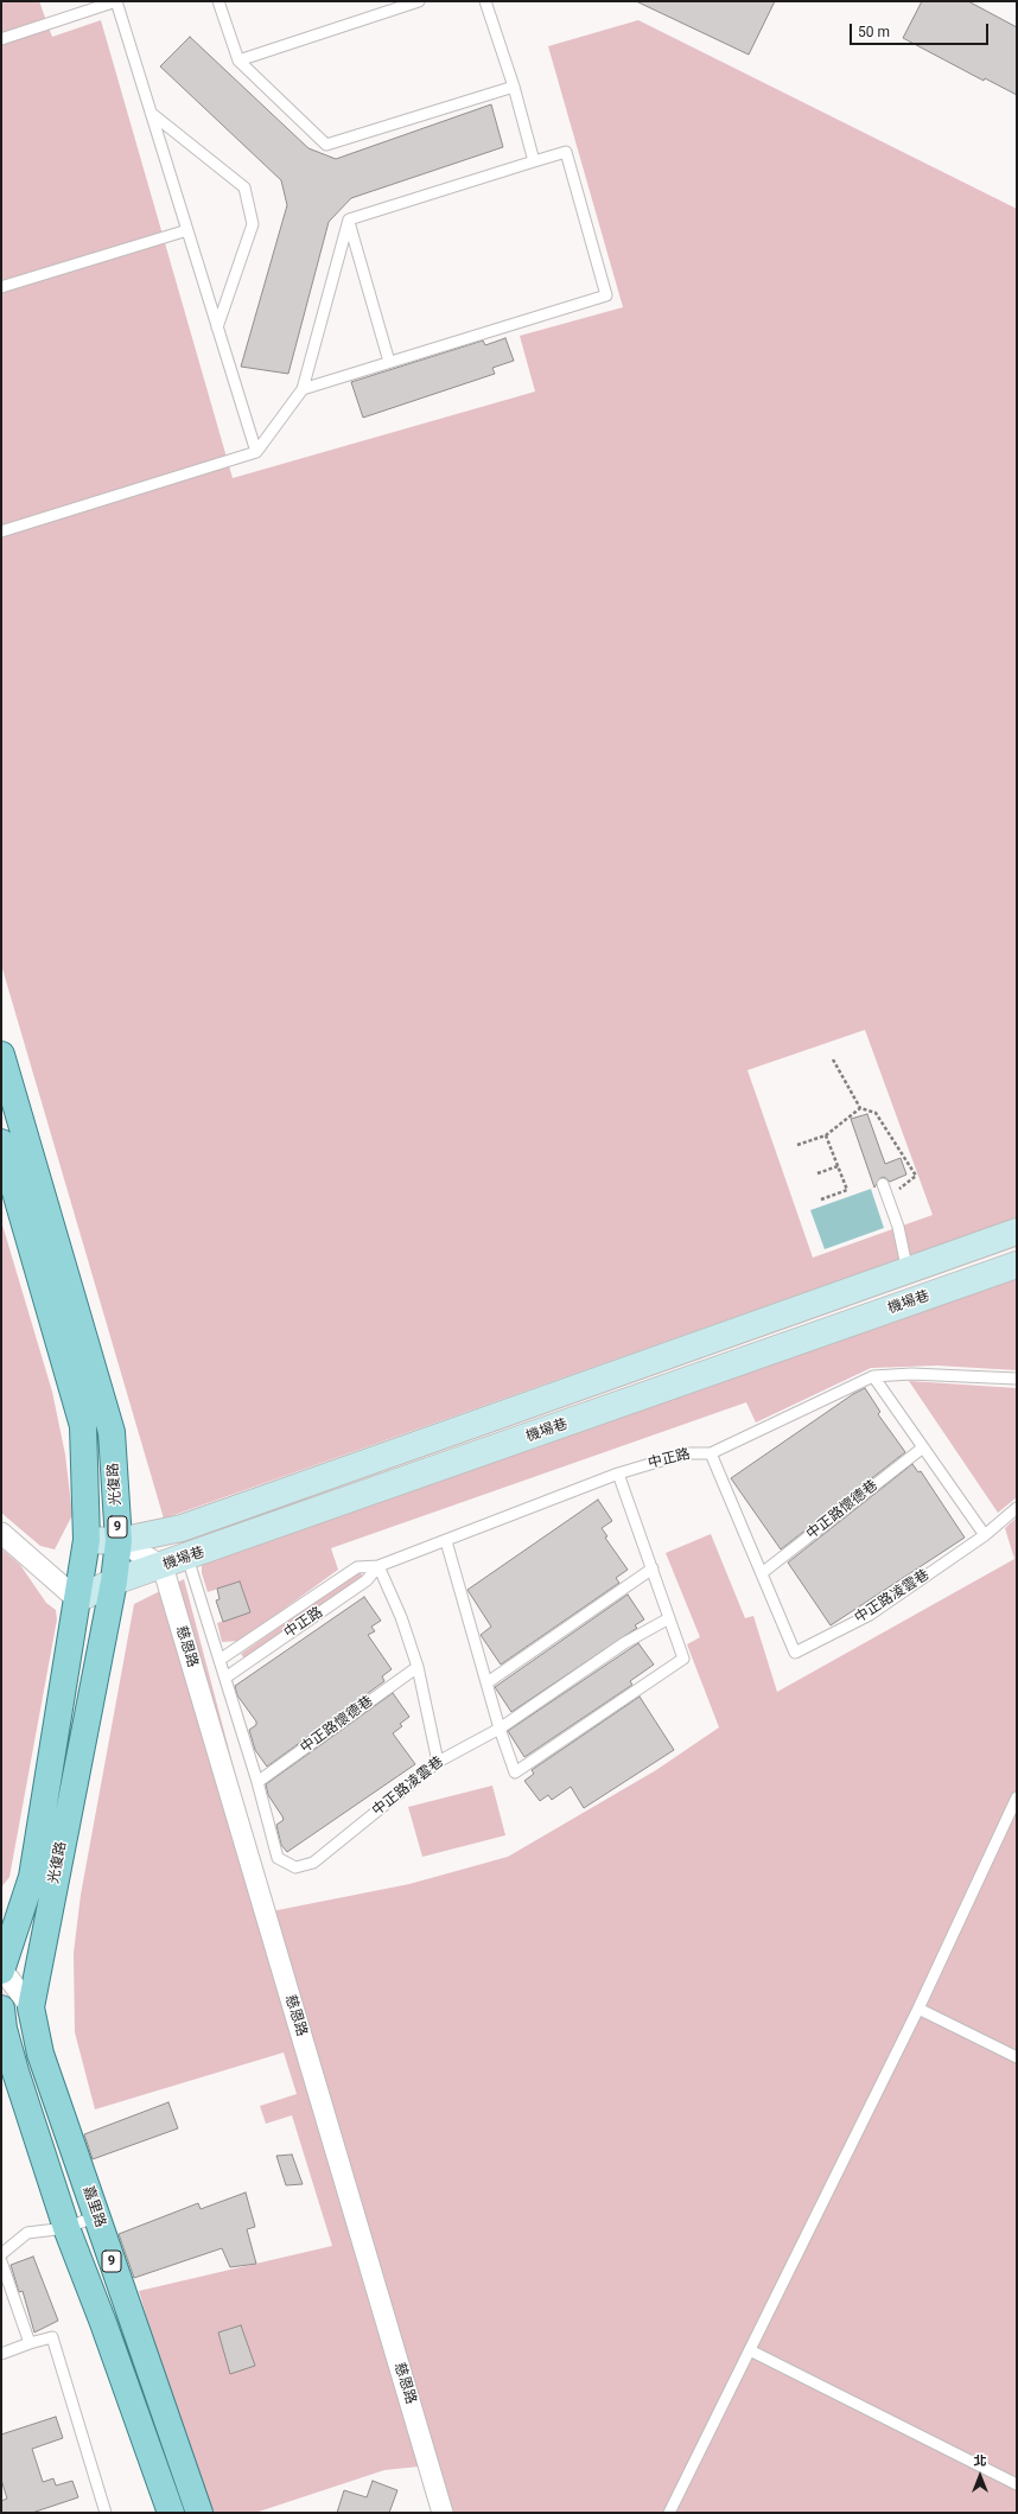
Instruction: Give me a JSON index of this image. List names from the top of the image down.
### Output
{
  "streets": {
    "main road": ["光復路", "9", "嘉里路"],
    "street": ["機場巷", "慈恩路"],
    "lane": ["中正路", "中正路懷德巷", "中正路凌雲巷"]
  },
  "crossings": [
    ["機場巷", "光復路"],
    ["機場巷", "慈恩路"],
    ["光復路", "嘉里路"],
    ["中正路懷德巷", "中正路凌雲巷"]
  ],
  "scale_bar": "50 m",
  "north": "top"
}
